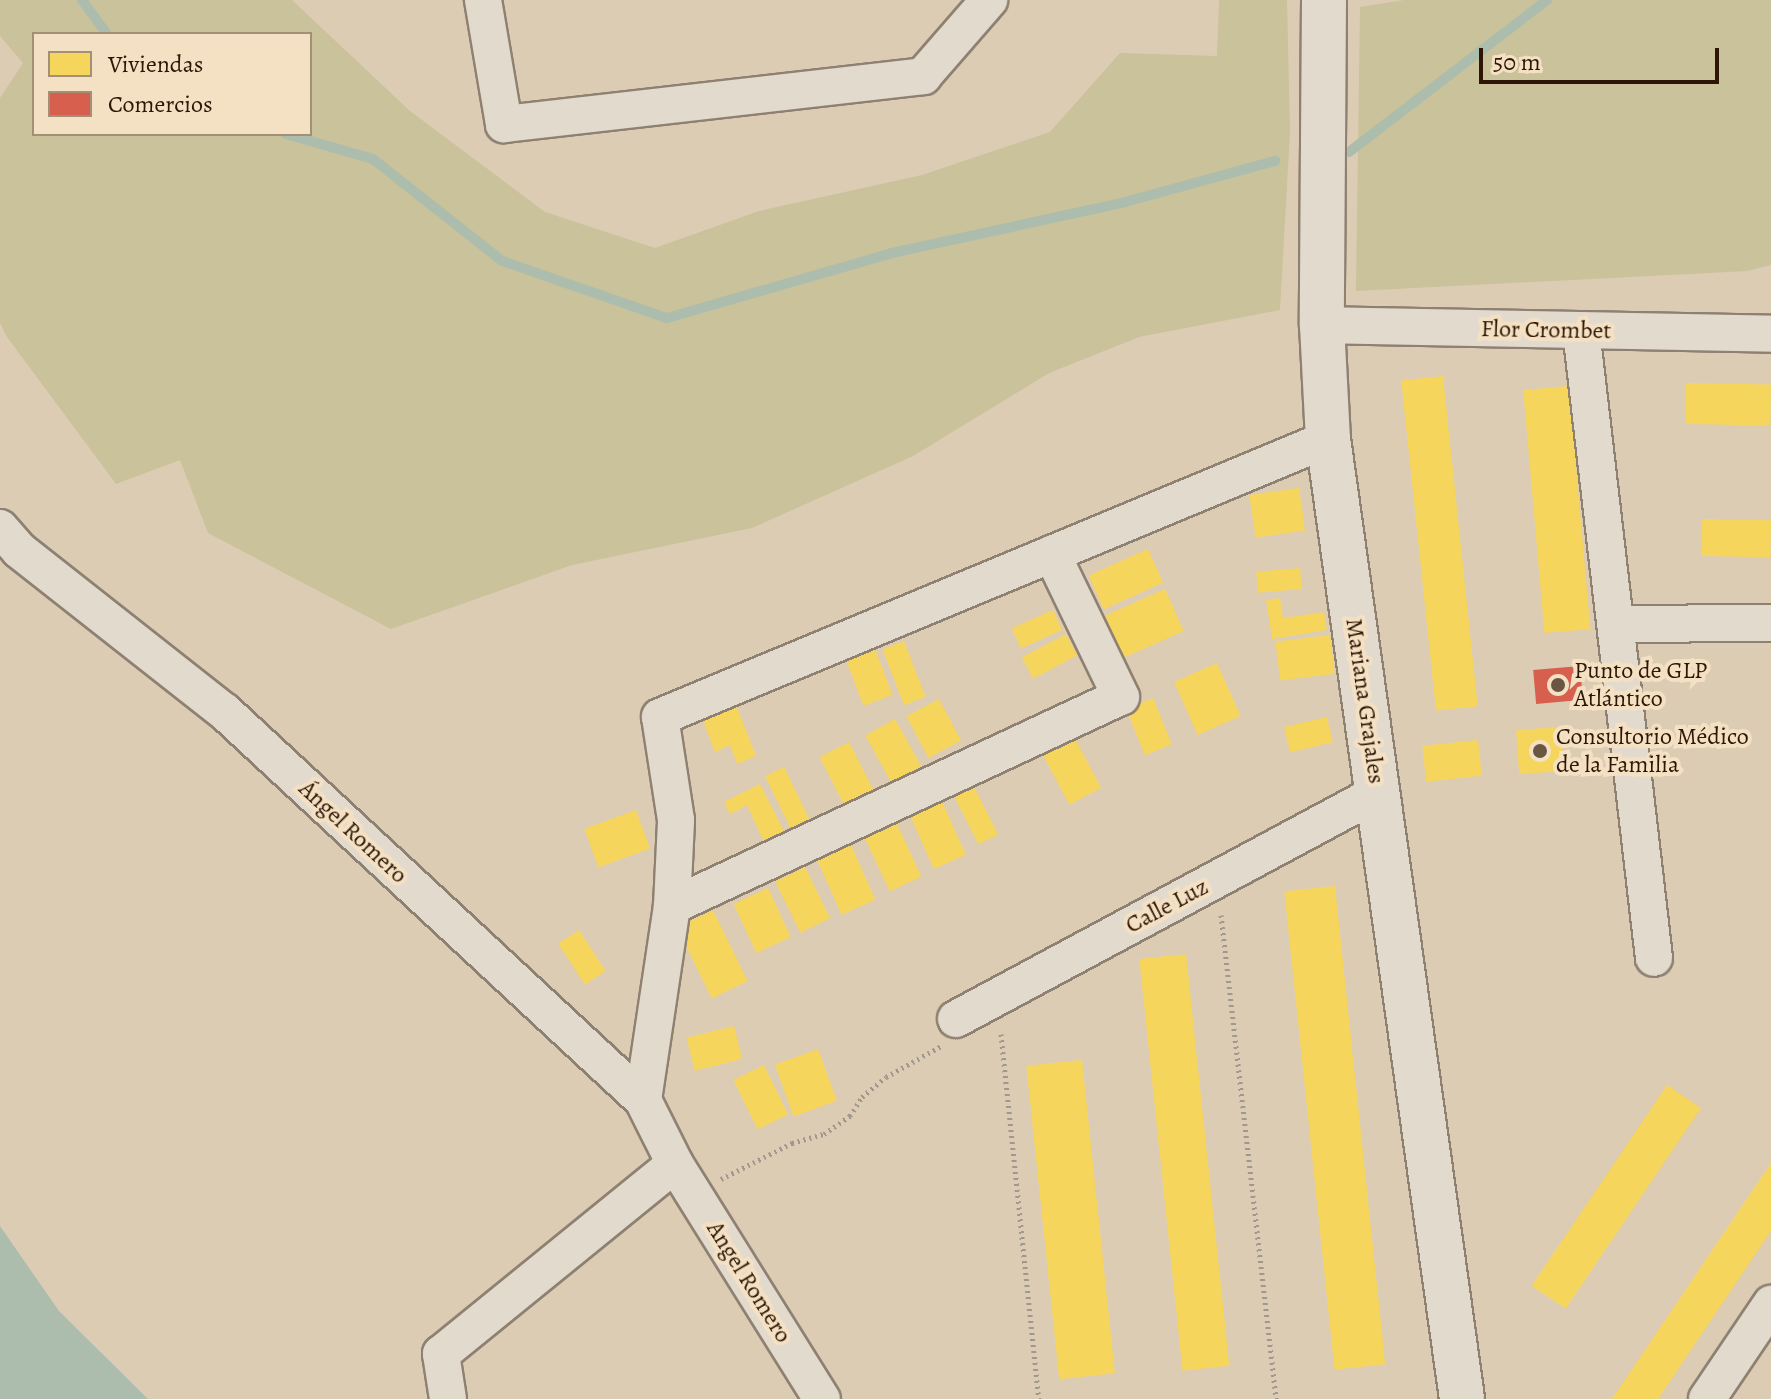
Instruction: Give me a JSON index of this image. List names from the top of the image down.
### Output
{
  "streets": {
    "street": [
      "Flor Crombet",
      "Mariana Grajales",
      "Ángel Romero",
      "Calle Luz",
      "Angel Romero"
    ]
  },
  "crossings": [
    ["Flor Crombet", "Mariana Grajales"],
    ["Mariana Grajales", "Calle Luz"],
    ["Ángel Romero", "Angel Romero"]
  ],
  "places": ["Punto de GLP Atlántico", "Consultorio Médico de la Familia"],
  "legend": ["Viviendas", "Comercios"],
  "scale_bar": "50 m"
}
